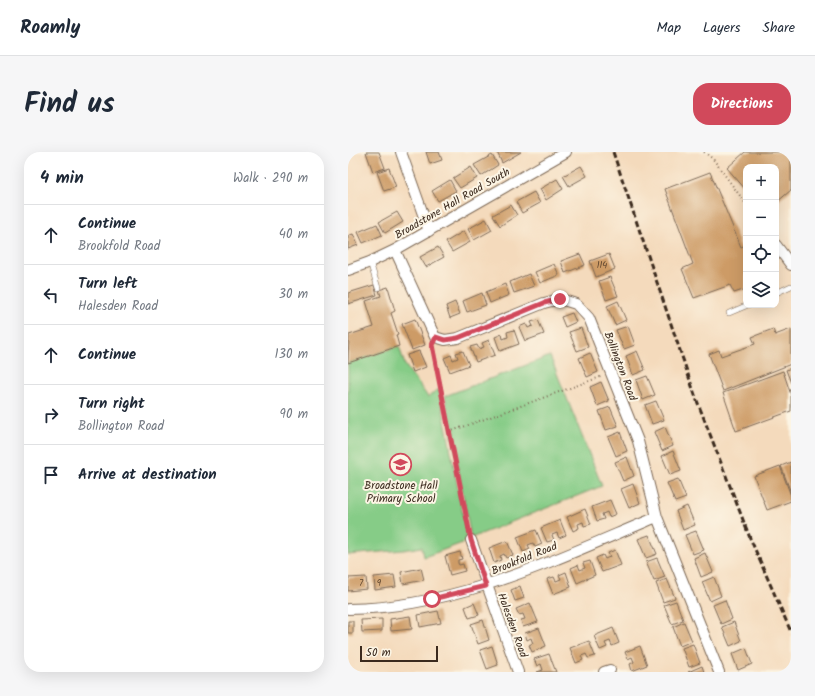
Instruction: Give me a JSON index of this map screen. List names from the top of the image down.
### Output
{
  "streets": {
    "street": [
      "Broadstone Hall Road South",
      "Bollington Road",
      "Brookfold Road",
      "Halesden Road"
    ]
  },
  "crossings": [
    ["Bollington Road", "Brookfold Road"],
    ["Brookfold Road", "Halesden Road"]
  ],
  "places": {
    "school or university": ["Broadstone Hall Primary School"]
  },
  "house_numbers": ["114", "7", "9"],
  "scale_bar": "50 m",
  "page": {
    "header": "Roamly",
    "nav": ["Map", "Layers", "Share"],
    "title": "Find us",
    "buttons": "Directions",
    "heading": ["4 min", "Walk · 290 m"],
    "map_buttons": ["+", "−"],
    "list": [
      ["Continue", "Brookfold Road", "40 m"],
      ["Turn left", "Halesden Road", "30 m"],
      ["Continue", "130 m"],
      ["Turn right", "Bollington Road", "90 m"],
      "Arrive at destination"
    ],
    "scale": "50 m"
  }
}
